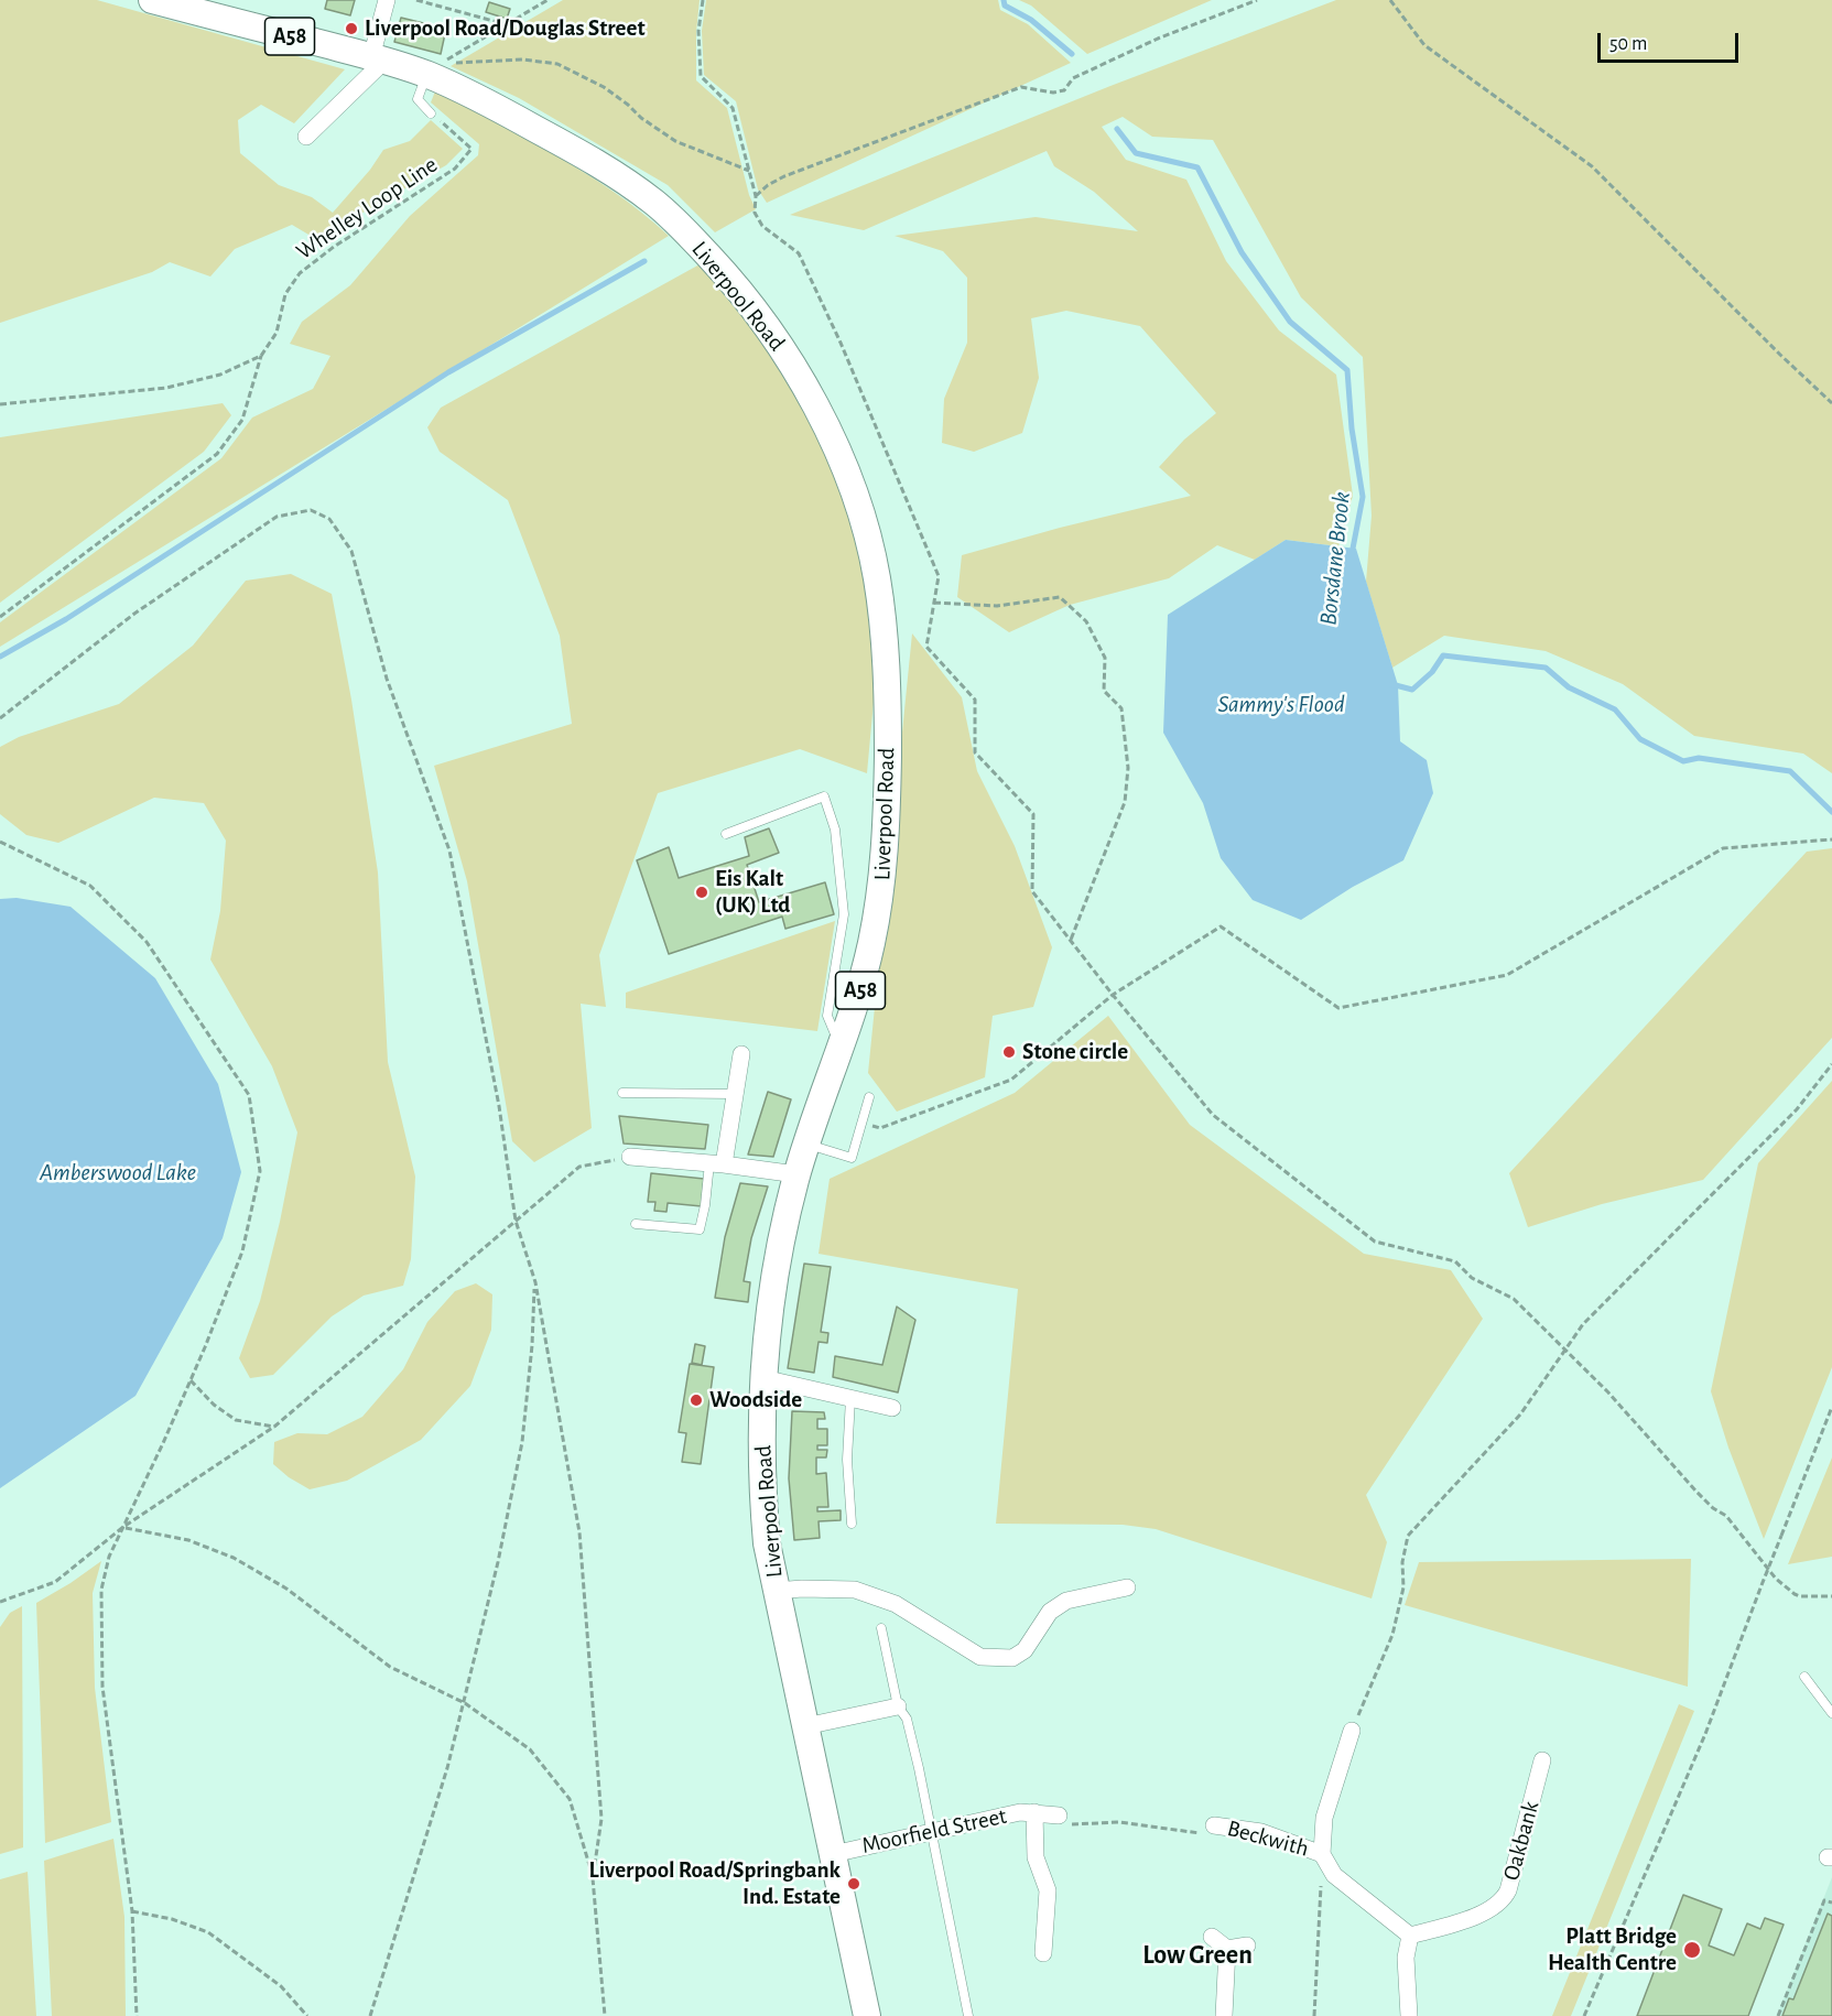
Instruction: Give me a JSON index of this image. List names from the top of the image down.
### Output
{
  "streets": {
    "main road": ["A58", "Liverpool Road"],
    "street": ["Moorfield Street", "Beckwith", "Oakbank"],
    "path": ["Whelley Loop Line"]
  },
  "crossings": [
    ["Liverpool Road", "Moorfield Street"]
  ],
  "districts": ["Low Green"],
  "water": ["Borsdane Brook", "Sammy's Flood", "Amberswood Lake"],
  "places": [
    "Liverpool Road/Douglas Street",
    "Eis Kalt (UK) Ltd",
    "Stone circle",
    "Woodside",
    "Liverpool Road/Springbank Ind. Estate",
    "Platt Bridge Health Centre"
  ],
  "scale_bar": "50 m"
}
